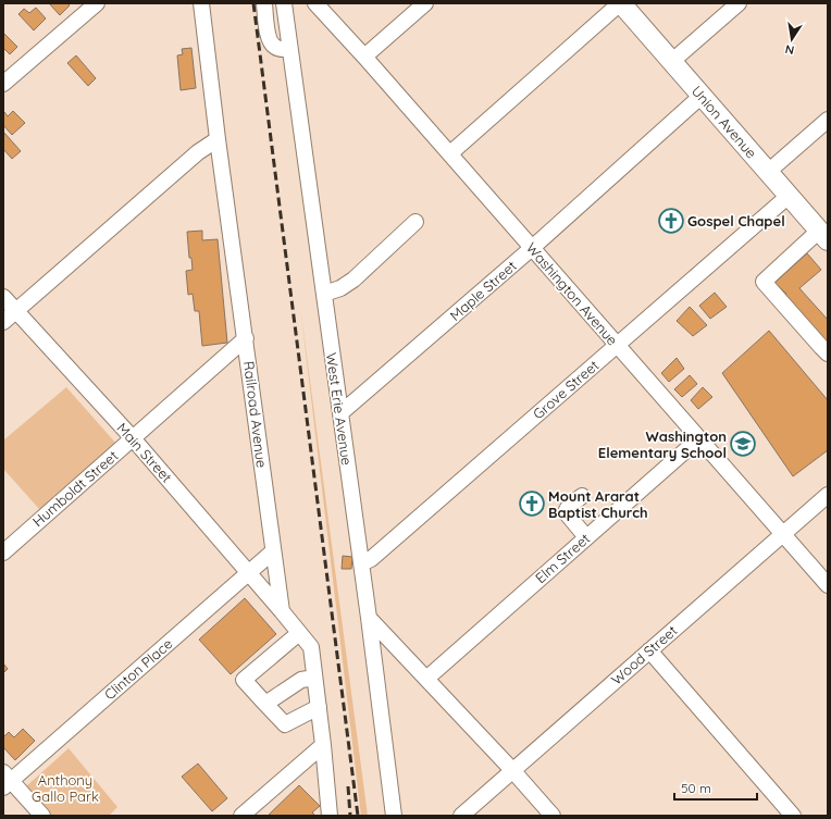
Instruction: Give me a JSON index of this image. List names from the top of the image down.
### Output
{
  "streets": {
    "main road": ["Union Avenue"],
    "street": [
      "Maple Street",
      "Washington Avenue",
      "Grove Street",
      "West Erie Avenue",
      "Railroad Avenue",
      "Main Street",
      "Humboldt Street",
      "Elm Street",
      "Wood Street",
      "Clinton Place"
    ]
  },
  "crossings": [
    ["Union Avenue", "Maple Street"],
    ["Union Avenue", "Grove Street"],
    ["Maple Street", "Washington Avenue"],
    ["Maple Street", "West Erie Avenue"],
    ["Washington Avenue", "Grove Street"],
    ["Washington Avenue", "Elm Street"],
    ["Washington Avenue", "Wood Street"],
    ["Grove Street", "West Erie Avenue"],
    ["Railroad Avenue", "Main Street"],
    ["Railroad Avenue", "Humboldt Street"],
    ["Railroad Avenue", "Clinton Place"],
    ["Main Street", "Humboldt Street"],
    ["Main Street", "Clinton Place"]
  ],
  "parks": ["Anthony Gallo Park"],
  "places": {
    "church": ["Gospel Chapel", "Mount Ararat Baptist Church"],
    "school or university": ["Washington Elementary School"]
  },
  "scale_bar": "50 m",
  "north": "bottom"
}
